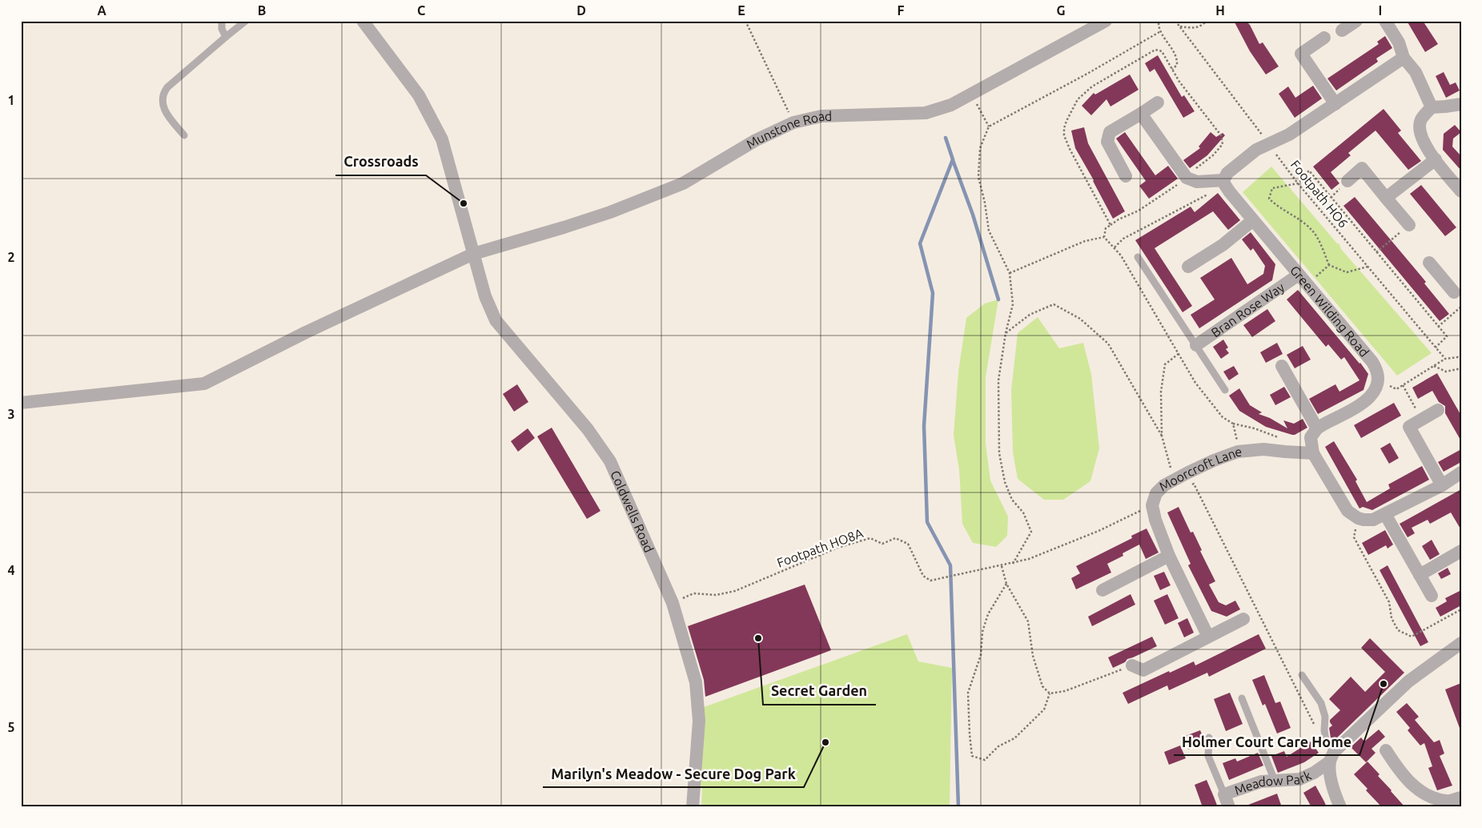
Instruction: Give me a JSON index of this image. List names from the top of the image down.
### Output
{
  "streets": {
    "street": [
      "Munstone Road",
      "Bran Rose Way",
      "Green Wilding Road",
      "Moorcroft Lane",
      "Coldwells Road",
      "Meadow Park"
    ],
    "path": ["Footpath HO6", "Footpath HO8A"]
  },
  "crossings": [
    ["Munstone Road", "Coldwells Road"],
    ["Bran Rose Way", "Green Wilding Road"],
    ["Coldwells Road", "Footpath HO8A"]
  ],
  "places": [
    "Crossroads",
    "Secret Garden",
    "Holmer Court Care Home",
    "Marilyn's Meadow - Secure Dog Park"
  ],
  "grid": {
    "columns": [
      "A",
      "B",
      "C",
      "D",
      "E",
      "F",
      "G",
      "H",
      "I"
    ],
    "rows": [
      "1",
      "2",
      "3",
      "4",
      "5"
    ]
  }
}
